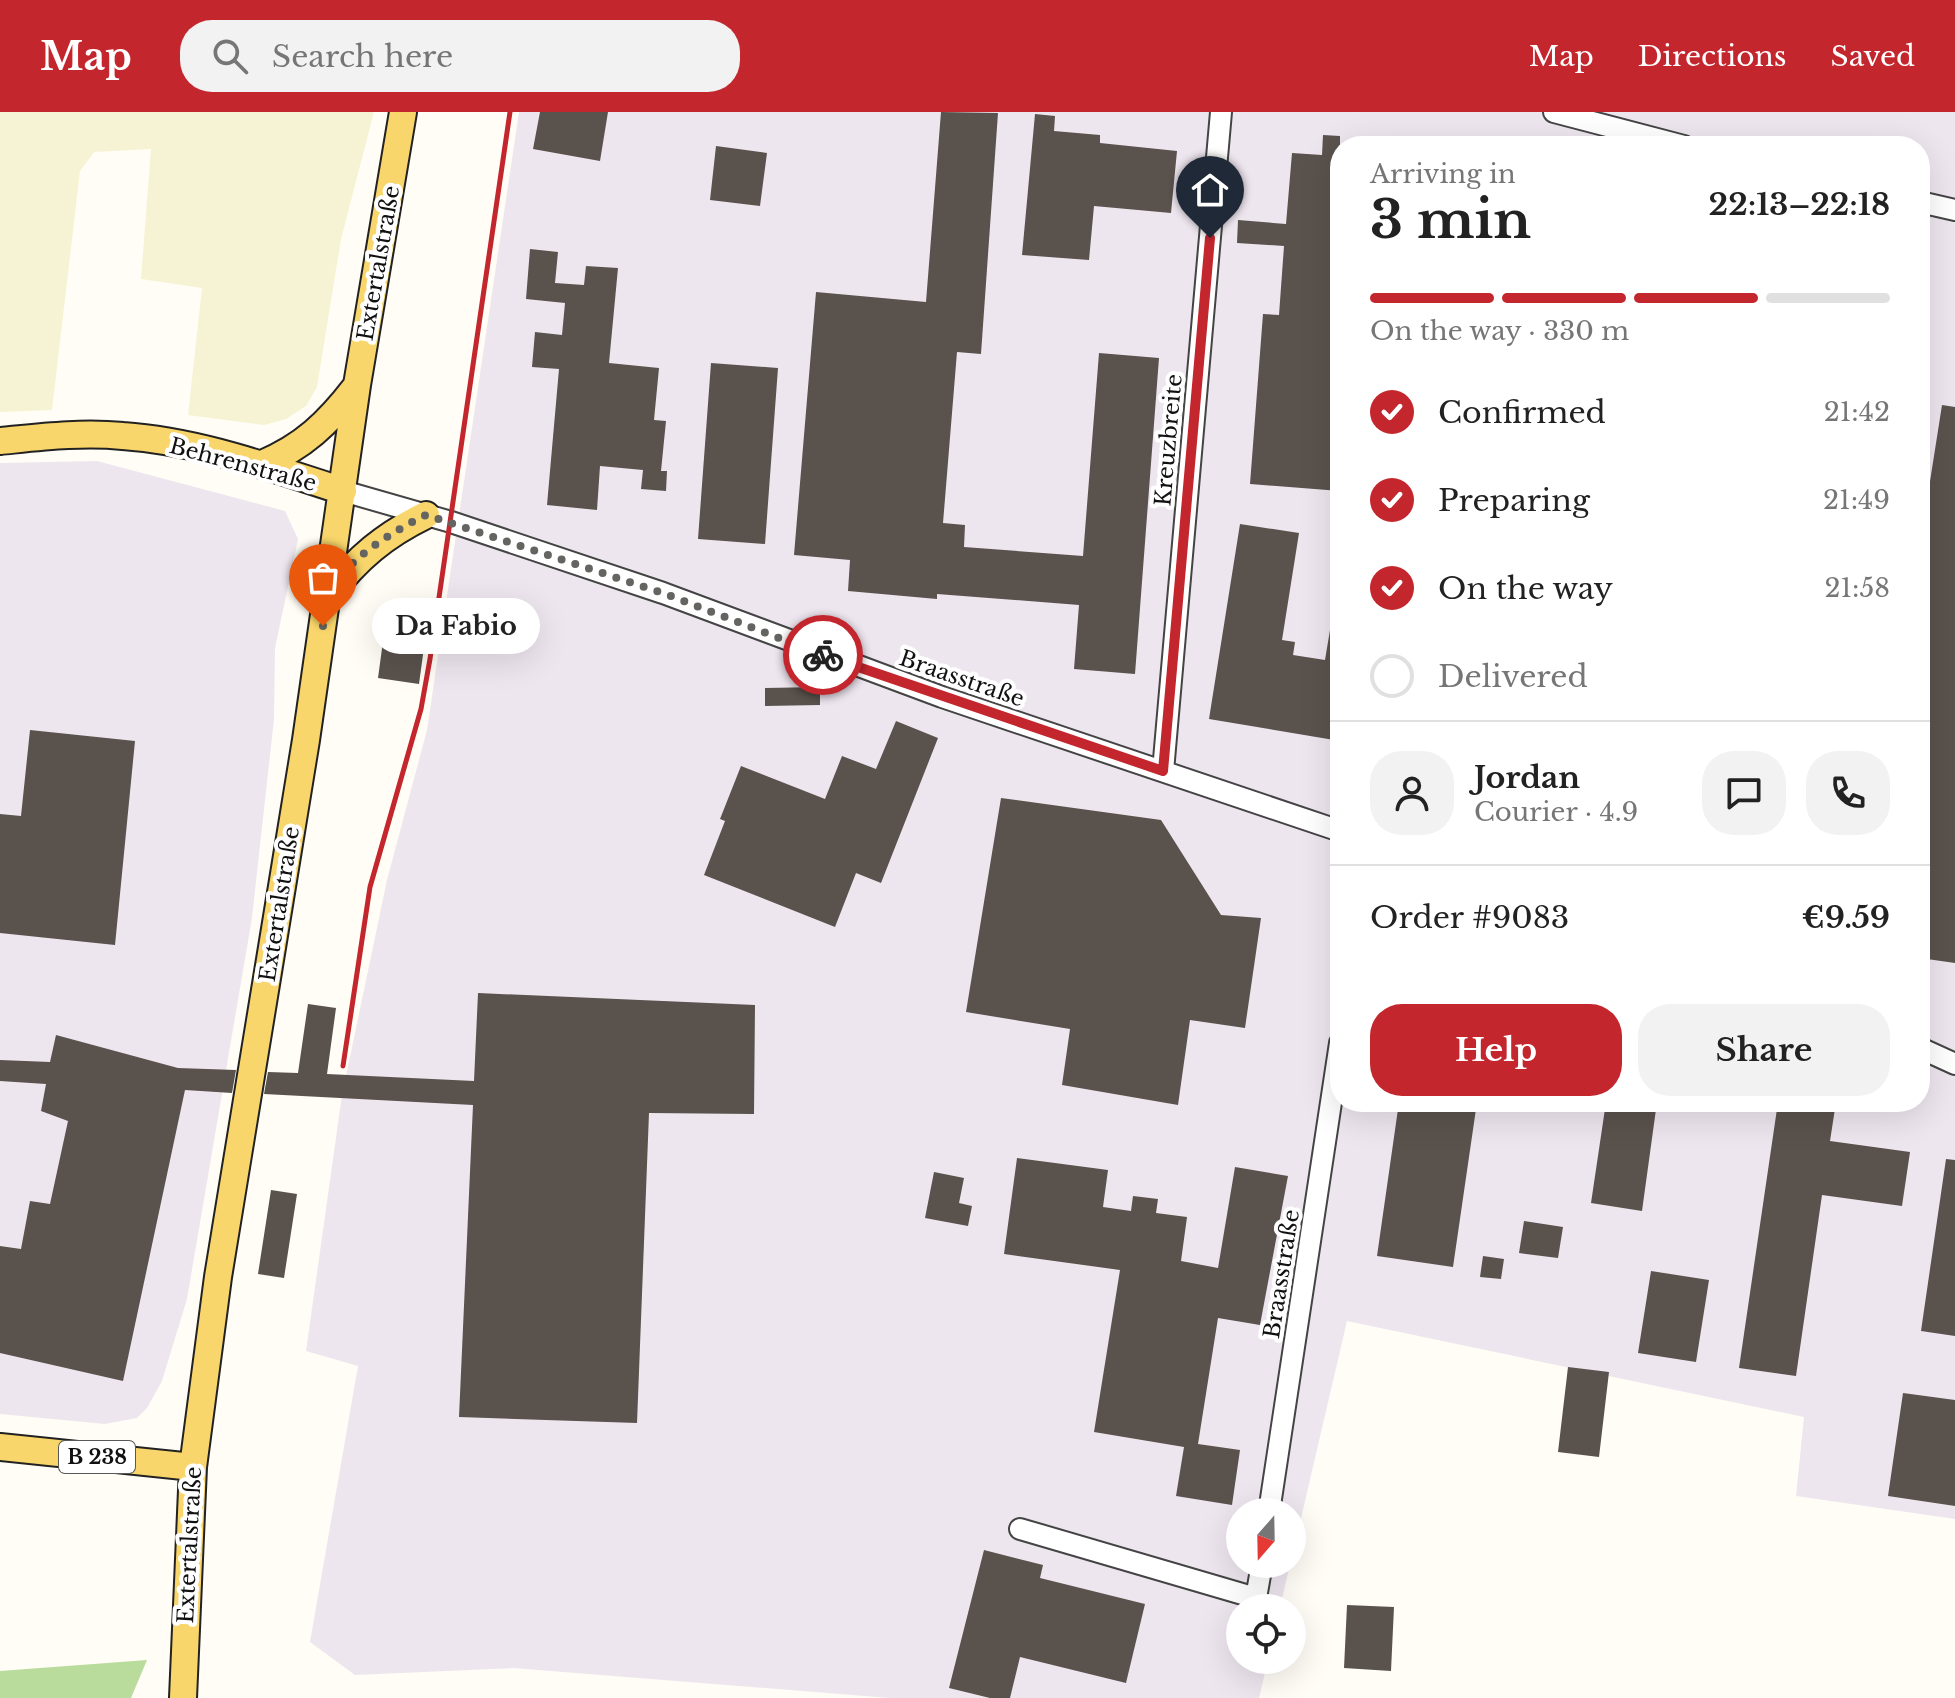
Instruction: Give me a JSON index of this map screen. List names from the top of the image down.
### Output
{
  "streets": {
    "main road": ["Extertalstraße", "Behrenstraße", "B 238"],
    "street": ["Kreuzbreite", "Braasstraße"]
  },
  "crossings": [
    ["Extertalstraße", "Behrenstraße"],
    ["Extertalstraße", "Braasstraße"],
    ["Extertalstraße", "B 238"],
    ["Kreuzbreite", "Braasstraße"],
    ["Behrenstraße", "Braasstraße"]
  ],
  "places": ["Da Fabio"],
  "north": "bottom",
  "page": {
    "header": "Map",
    "search": "Search here",
    "nav": ["Map", "Directions", "Saved"],
    "heading": ["3 min", "Arriving in", "22:13–22:18"],
    "panel": [
      "Jordan",
      "Courier · 4.9",
      "Order #9083",
      "€9.59"
    ],
    "bar": "On the way · 330 m",
    "list": [
      ["Confirmed", "21:42"],
      ["Preparing", "21:49"],
      ["On the way", "21:58"],
      "Delivered"
    ],
    "bubble": "Da Fabio",
    "buttons": ["Help", "Share"]
  }
}
